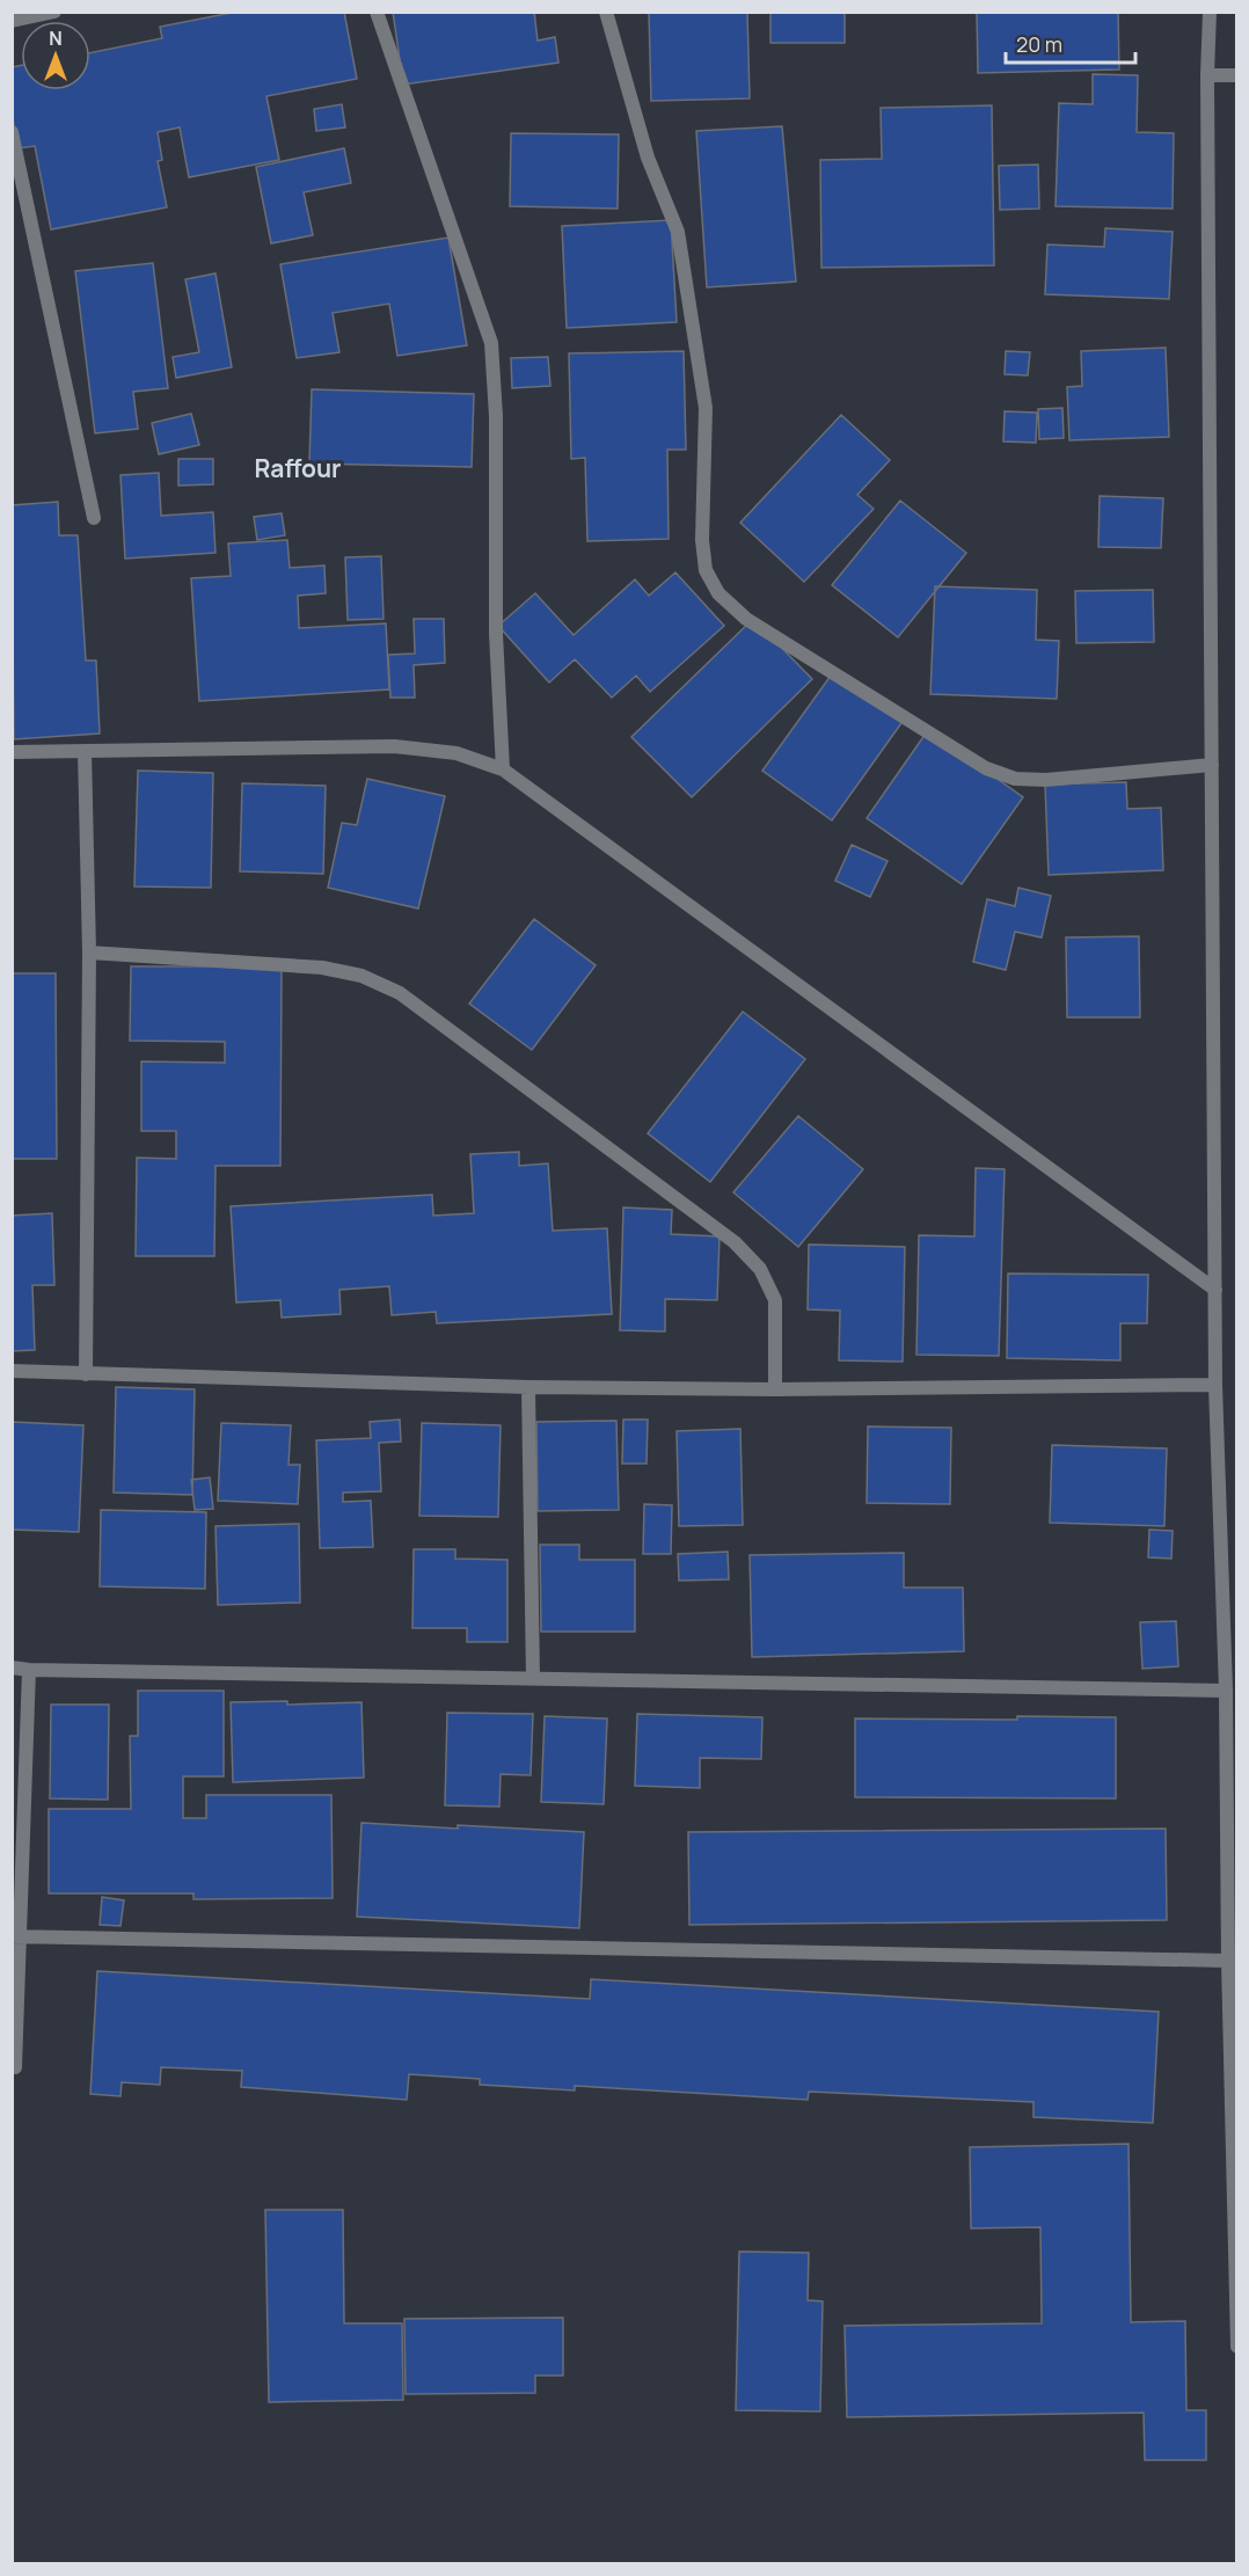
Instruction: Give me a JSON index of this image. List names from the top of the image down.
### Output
{
  "districts": ["Raffour"],
  "scale_bar": "20 m",
  "north": "top"
}
